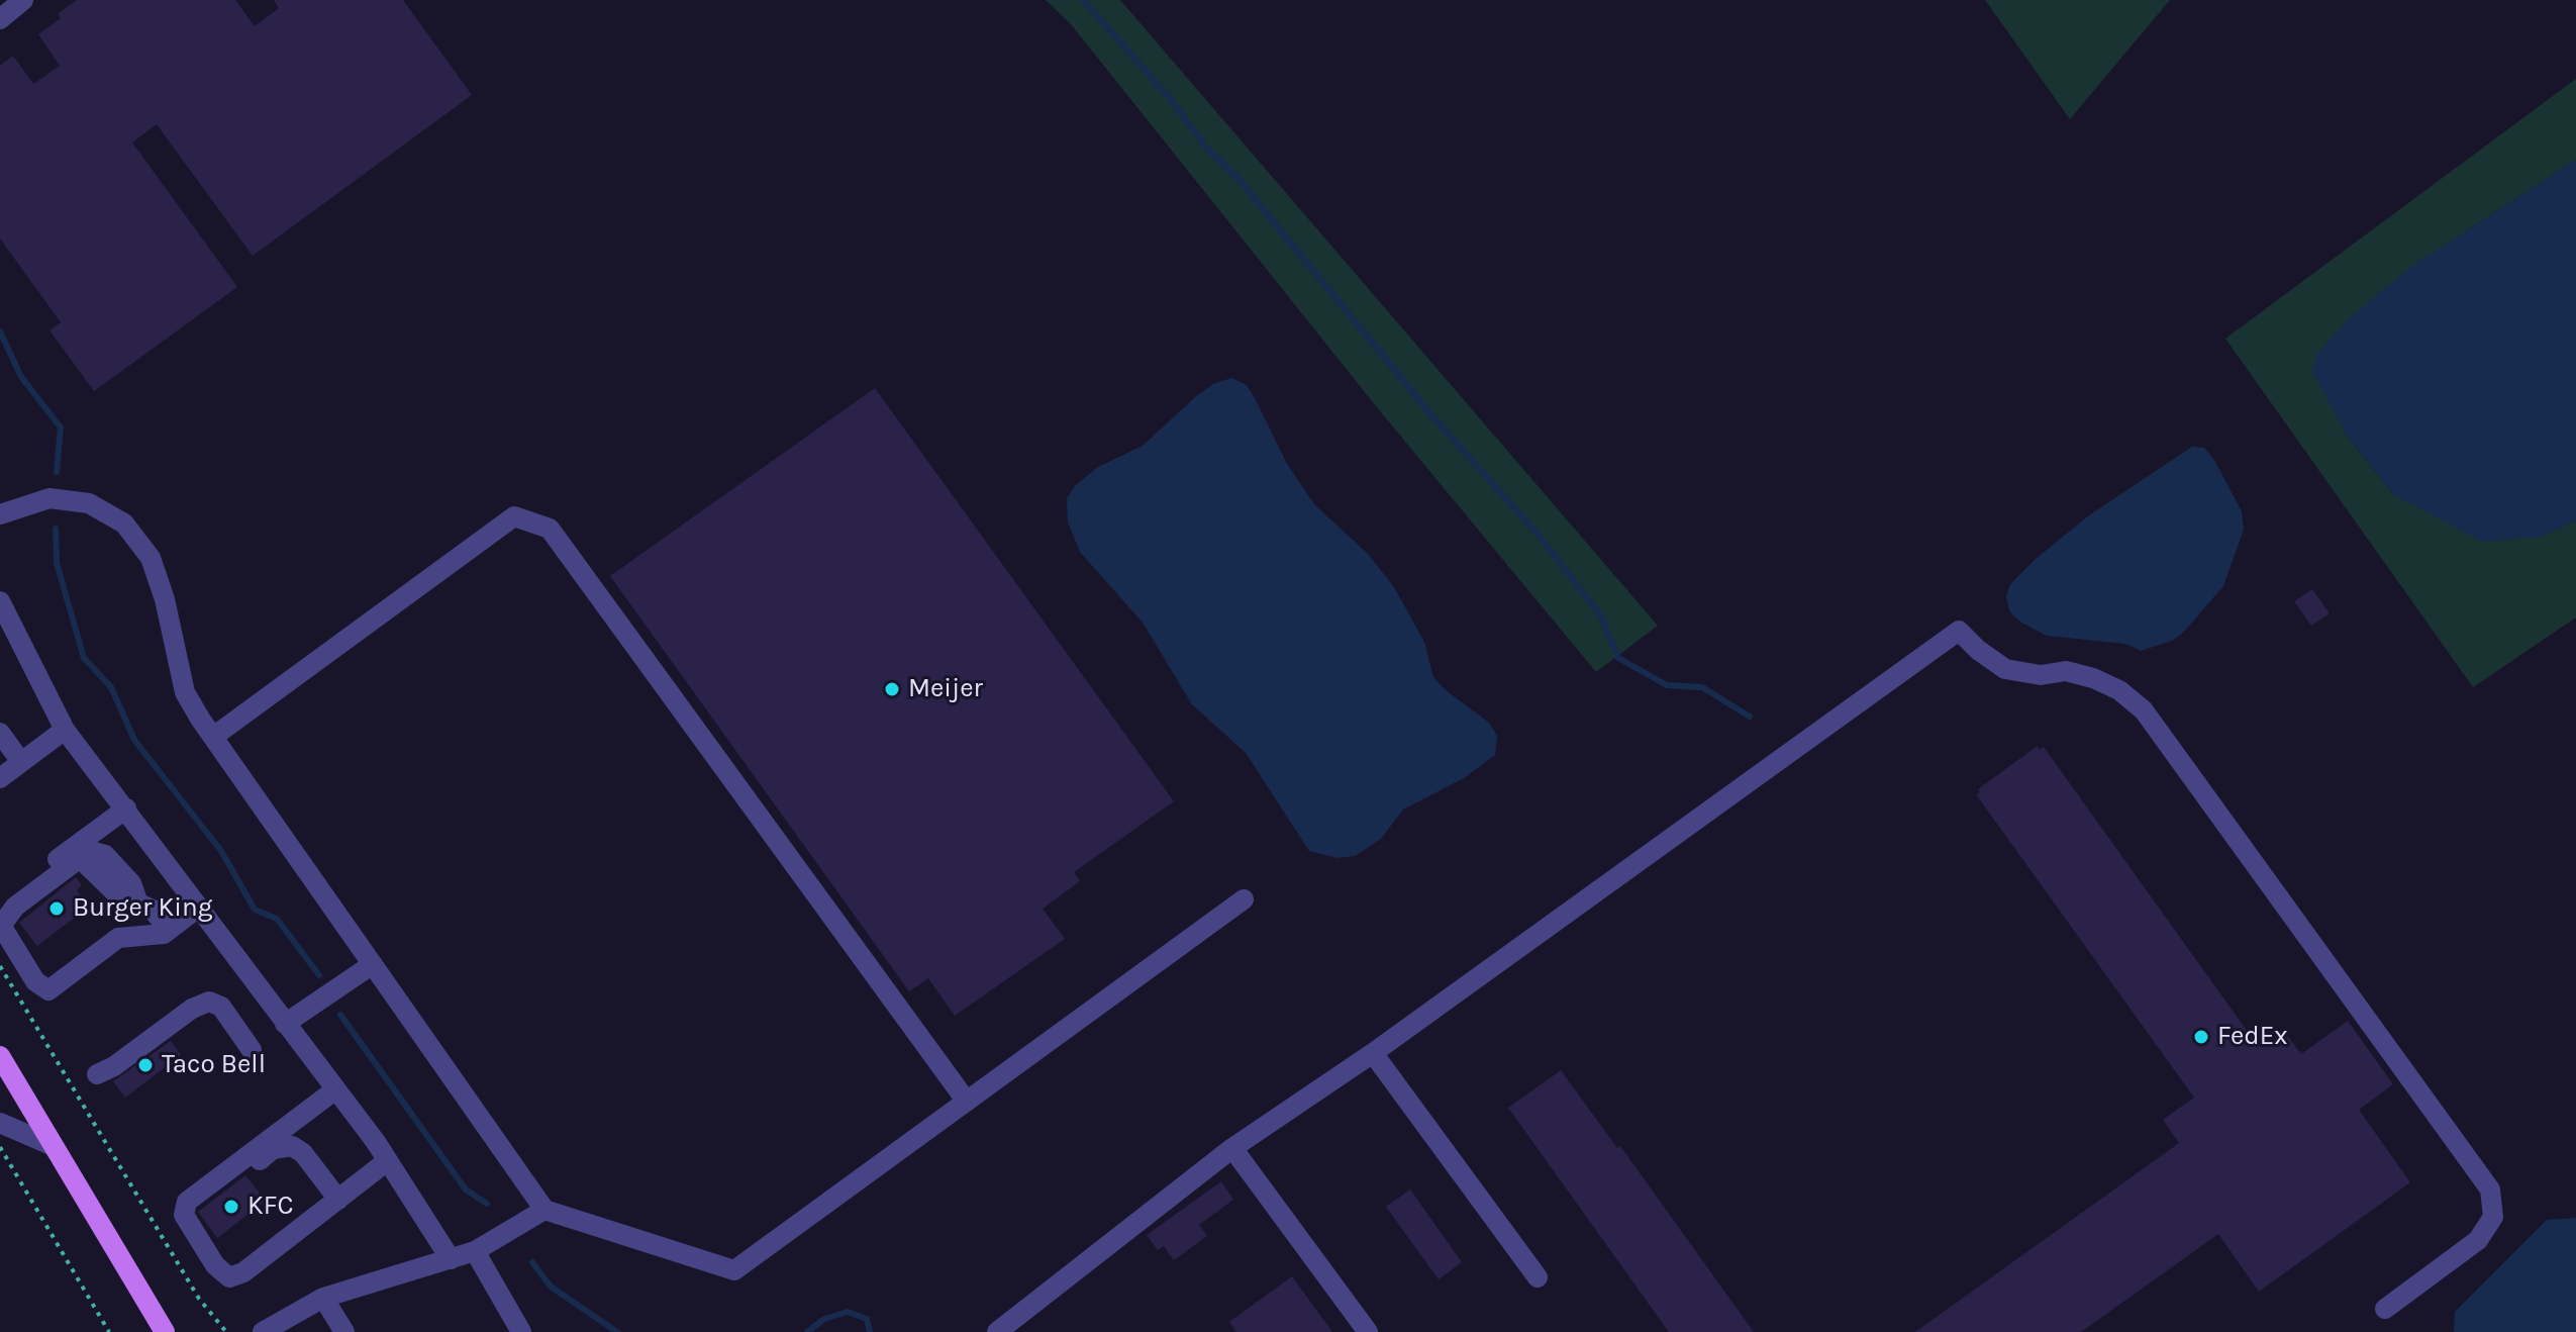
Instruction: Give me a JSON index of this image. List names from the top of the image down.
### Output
{
  "places": [
    "Meijer",
    "Burger King",
    "FedEx",
    "Taco Bell",
    "KFC"
  ]
}
